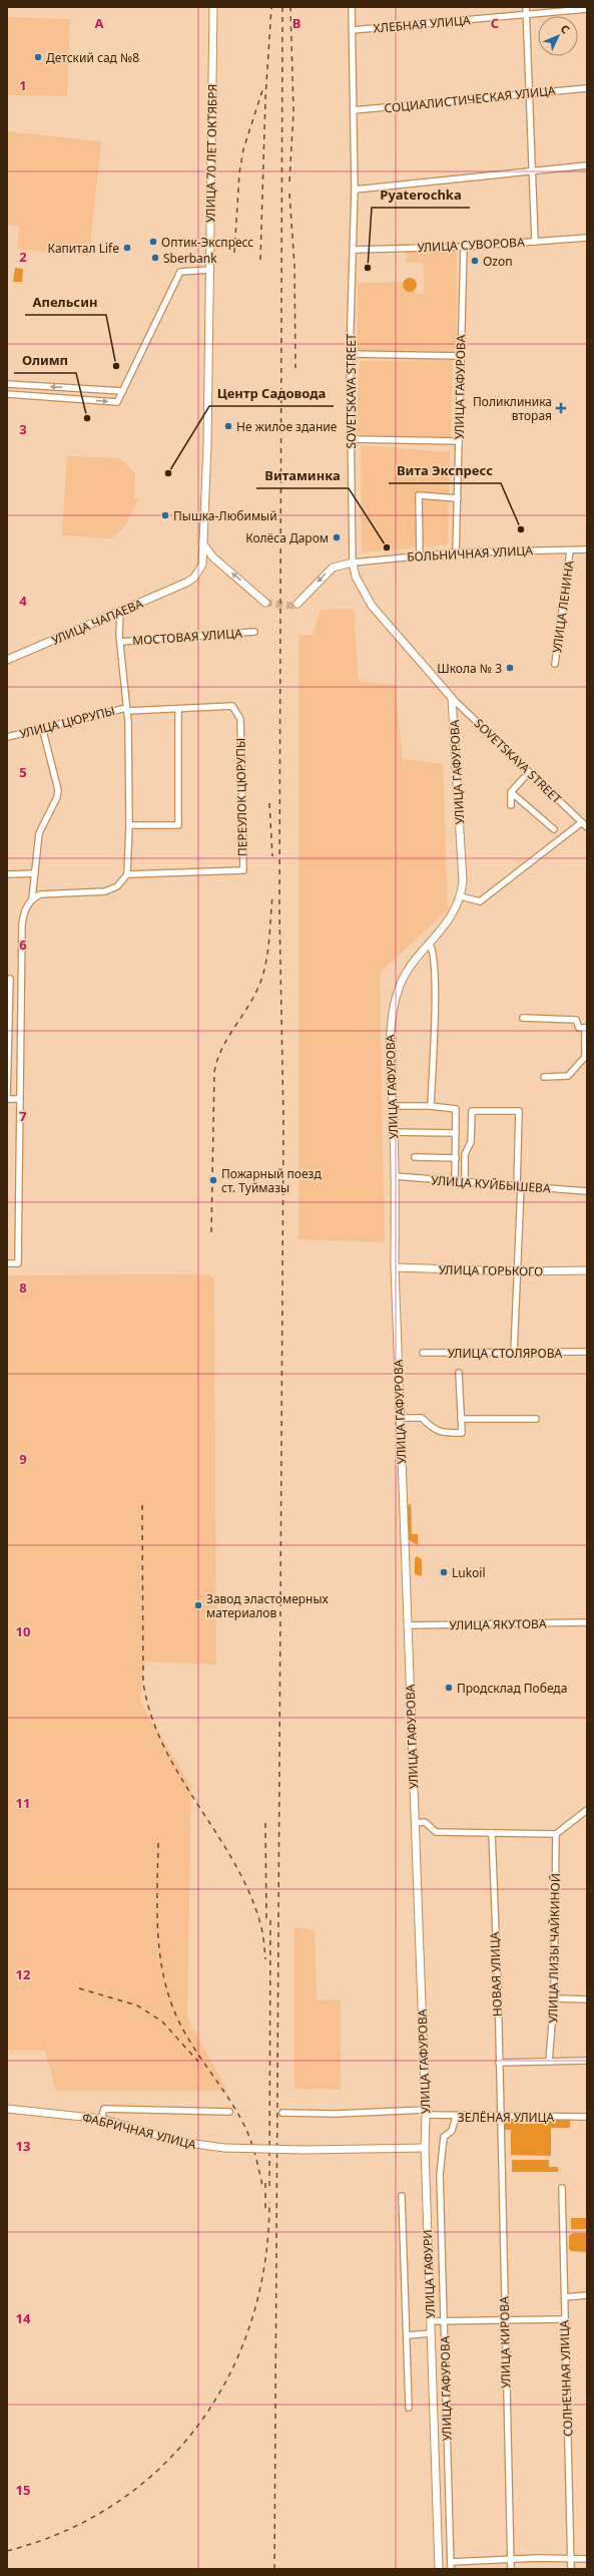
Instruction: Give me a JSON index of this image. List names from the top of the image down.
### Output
{
  "streets": {
    "main road": [
      "УЛИЦА 70 ЛЕТ ОКТЯБРЯ",
      "УЛИЦА ГАФУРОВА",
      "SOVETSKAYA STREET",
      "УЛИЦА ЧАПАЕВА",
      "УЛИЦА ГОРЬКОГО",
      "ФАБРИЧНАЯ УЛИЦА",
      "УЛИЦА ГАФУРИ"
    ],
    "street": [
      "ХЛЕБНАЯ УЛИЦА",
      "СОЦИАЛИСТИЧЕСКАЯ УЛИЦА",
      "УЛИЦА СУВОРОВА",
      "БОЛЬНИЧНАЯ УЛИЦА",
      "УЛИЦА ЛЕНИНА",
      "МОСТОВАЯ УЛИЦА",
      "УЛИЦА ЦЮРУПЫ",
      "ПЕРЕУЛОК ЦЮРУПЫ",
      "УЛИЦА КУЙБЫШЕВА",
      "УЛИЦА СТОЛЯРОВА",
      "УЛИЦА ЯКУТОВА",
      "УЛИЦА ЛИЗЫ ЧАЙКИНОЙ",
      "НОВАЯ УЛИЦА",
      "ЗЕЛЁНАЯ УЛИЦА",
      "УЛИЦА КИРОВА",
      "СОЛНЕЧНАЯ УЛИЦА"
    ]
  },
  "crossings": [
    ["ХЛЕБНАЯ УЛИЦА", "SOVETSKAYA STREET"],
    ["СОЦИАЛИСТИЧЕСКАЯ УЛИЦА", "SOVETSKAYA STREET"],
    ["УЛИЦА 70 ЛЕТ ОКТЯБРЯ", "УЛИЦА ЧАПАЕВА"],
    ["УЛИЦА СУВОРОВА", "УЛИЦА ГАФУРОВА"],
    ["УЛИЦА СУВОРОВА", "SOVETSKAYA STREET"],
    ["УЛИЦА ГАФУРОВА", "SOVETSKAYA STREET"],
    ["УЛИЦА ГАФУРОВА", "БОЛЬНИЧНАЯ УЛИЦА"],
    ["УЛИЦА ГАФУРОВА", "УЛИЦА КУЙБЫШЕВА"],
    ["УЛИЦА ГАФУРОВА", "УЛИЦА ГОРЬКОГО"],
    ["УЛИЦА ГАФУРОВА", "УЛИЦА ЯКУТОВА"],
    ["УЛИЦА ГАФУРОВА", "ЗЕЛЁНАЯ УЛИЦА"],
    ["УЛИЦА ГАФУРОВА", "ФАБРИЧНАЯ УЛИЦА"],
    ["УЛИЦА ГАФУРОВА", "УЛИЦА ГАФУРИ"],
    ["SOVETSKAYA STREET", "БОЛЬНИЧНАЯ УЛИЦА"],
    ["БОЛЬНИЧНАЯ УЛИЦА", "УЛИЦА ЛЕНИНА"],
    ["УЛИЦА ЦЮРУПЫ", "ПЕРЕУЛОК ЦЮРУПЫ"],
    ["НОВАЯ УЛИЦА", "ЗЕЛЁНАЯ УЛИЦА"],
    ["НОВАЯ УЛИЦА", "УЛИЦА КИРОВА"],
    ["ЗЕЛЁНАЯ УЛИЦА", "УЛИЦА КИРОВА"],
    ["ФАБРИЧНАЯ УЛИЦА", "УЛИЦА ГАФУРИ"]
  ],
  "places": {
    "other": [
      "Детский сад №8",
      "Оптик-Экспресс",
      "Капитал Life",
      "Sberbank",
      "Ozon",
      "Pyaterochka",
      "Апельсин",
      "Олимп",
      "Не жилое здание",
      "Центр Садовода",
      "Пышка-Любимый",
      "Вита Экспресс",
      "Колёса Даром",
      "Витаминка",
      "Школа № 3",
      "Пожарный поезд ст. Туймазы",
      "Lukoil",
      "Завод эластомерных материалов",
      "Продсклад Победа"
    ],
    "health": ["Поликлиника вторая"]
  },
  "north": "top right",
  "grid": {
    "columns": ["A", "B", "C"],
    "rows": [
      "1",
      "2",
      "3",
      "4",
      "5",
      "6",
      "7",
      "8",
      "9",
      "10",
      "11",
      "12",
      "13",
      "14",
      "15"
    ]
  }
}
